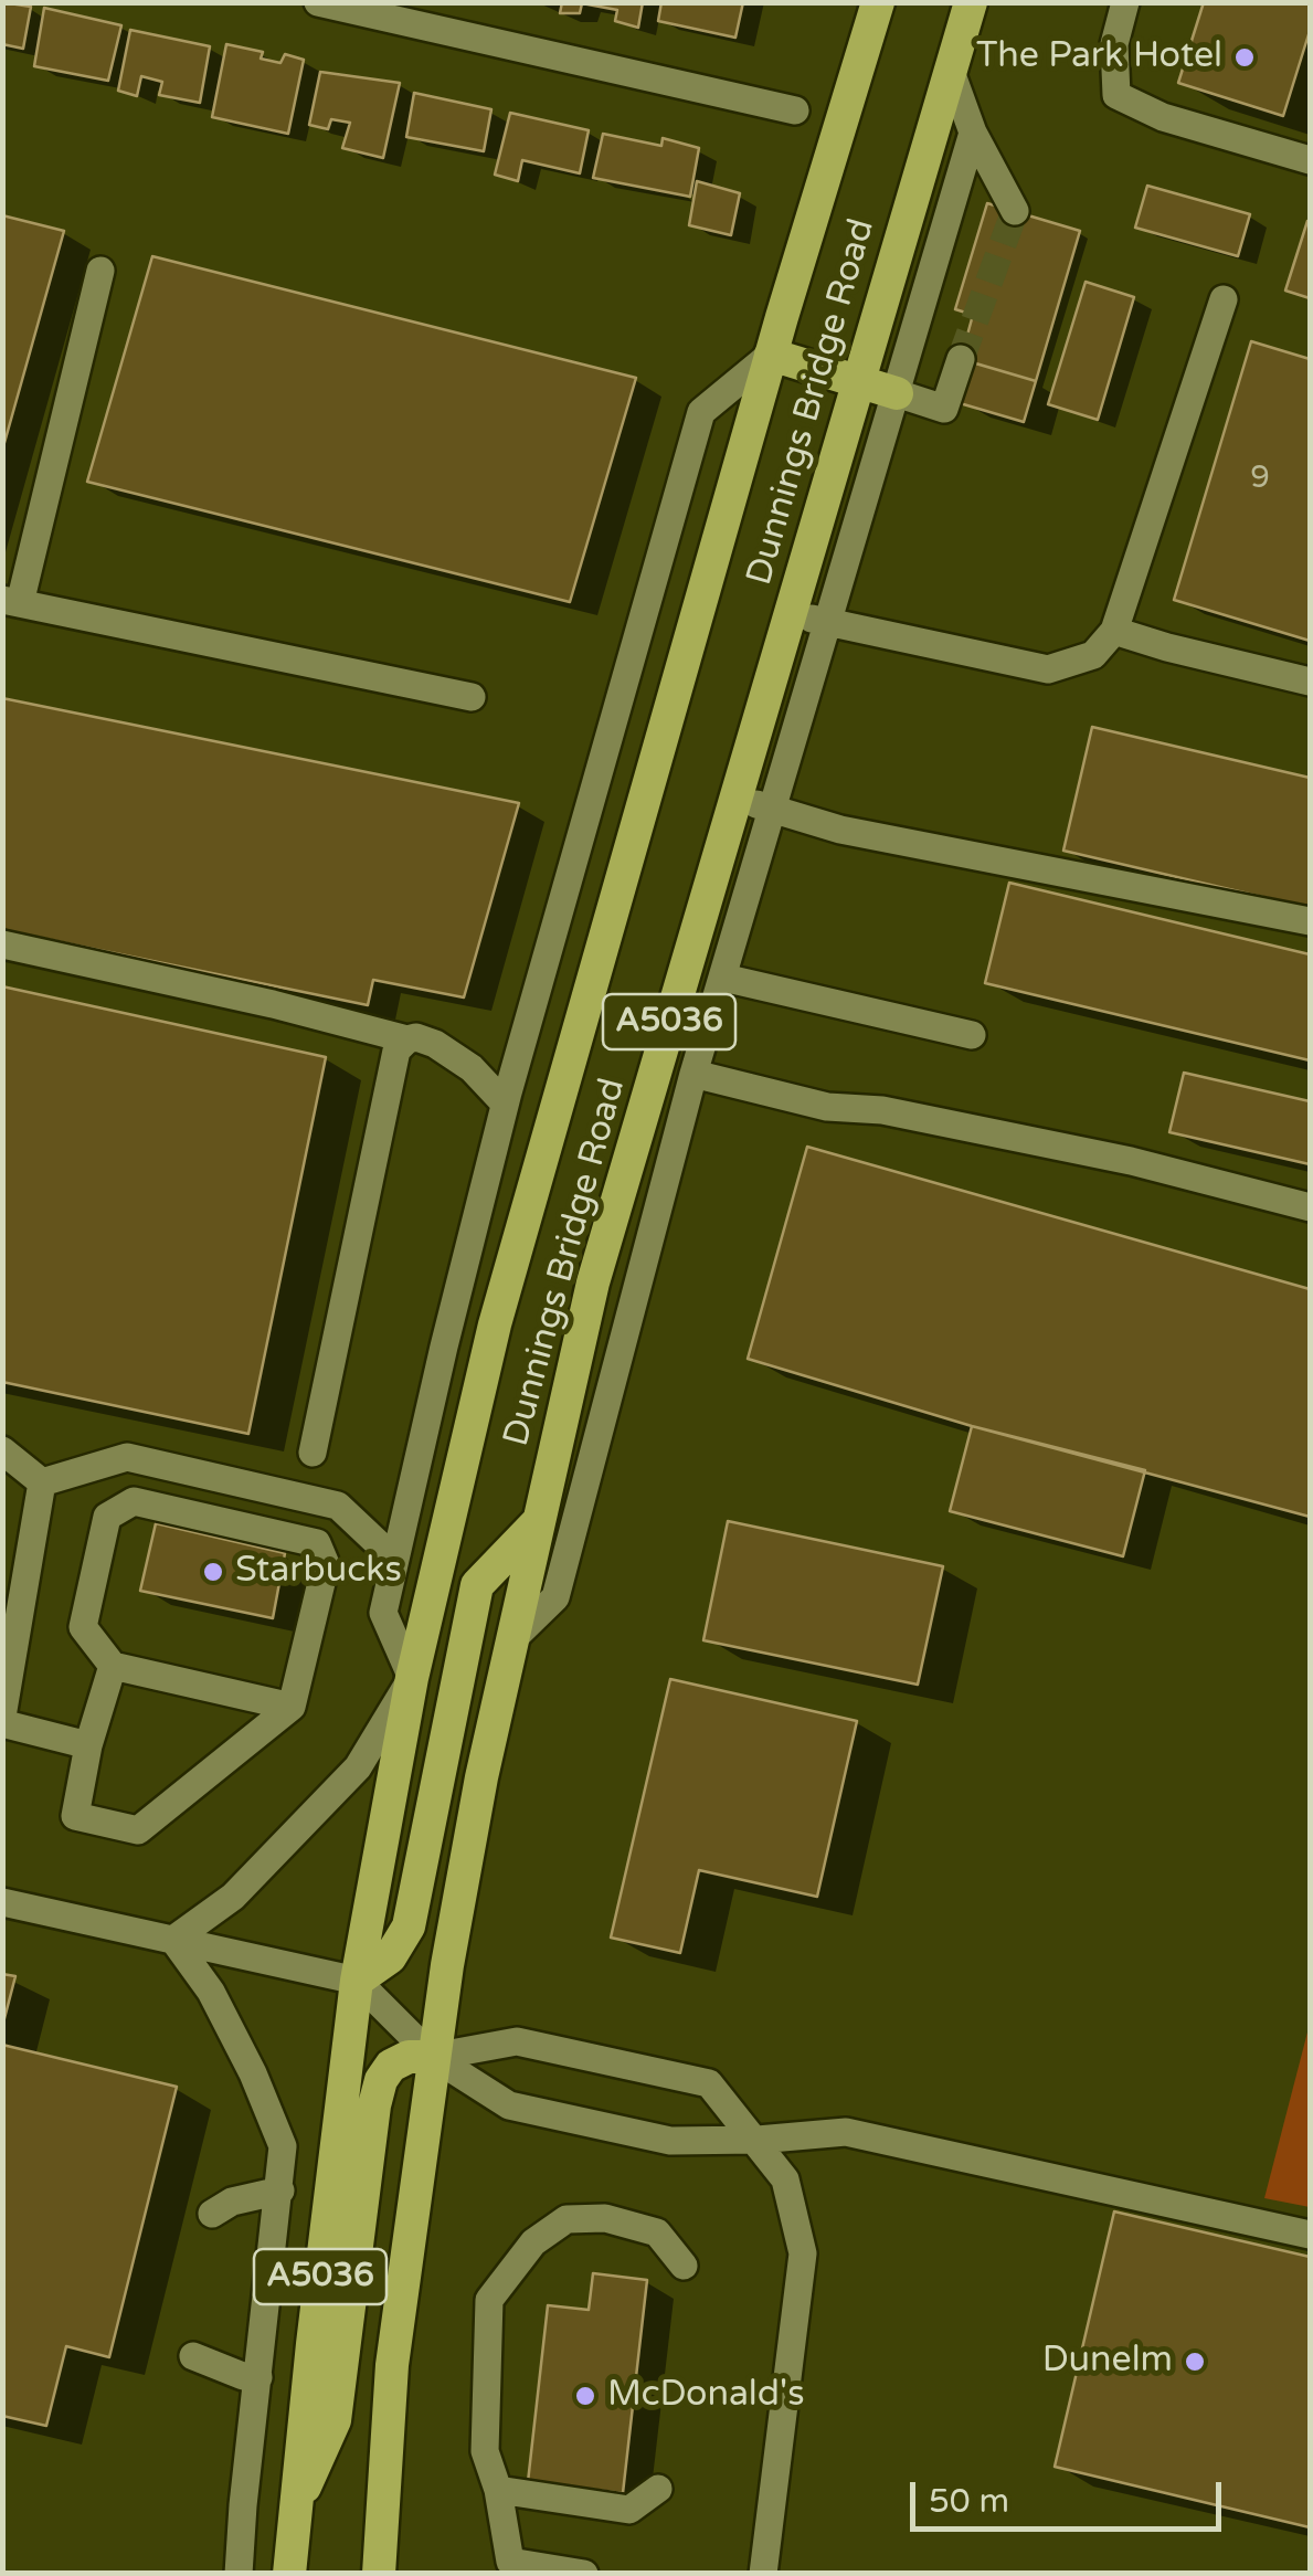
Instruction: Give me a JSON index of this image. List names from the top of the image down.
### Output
{
  "streets": {
    "highway": ["Dunnings Bridge Road", "A5036"]
  },
  "places": [
    "The Park Hotel",
    "Starbucks",
    "Dunelm",
    "McDonald's"
  ],
  "house_numbers": ["9"],
  "scale_bar": "50 m"
}
